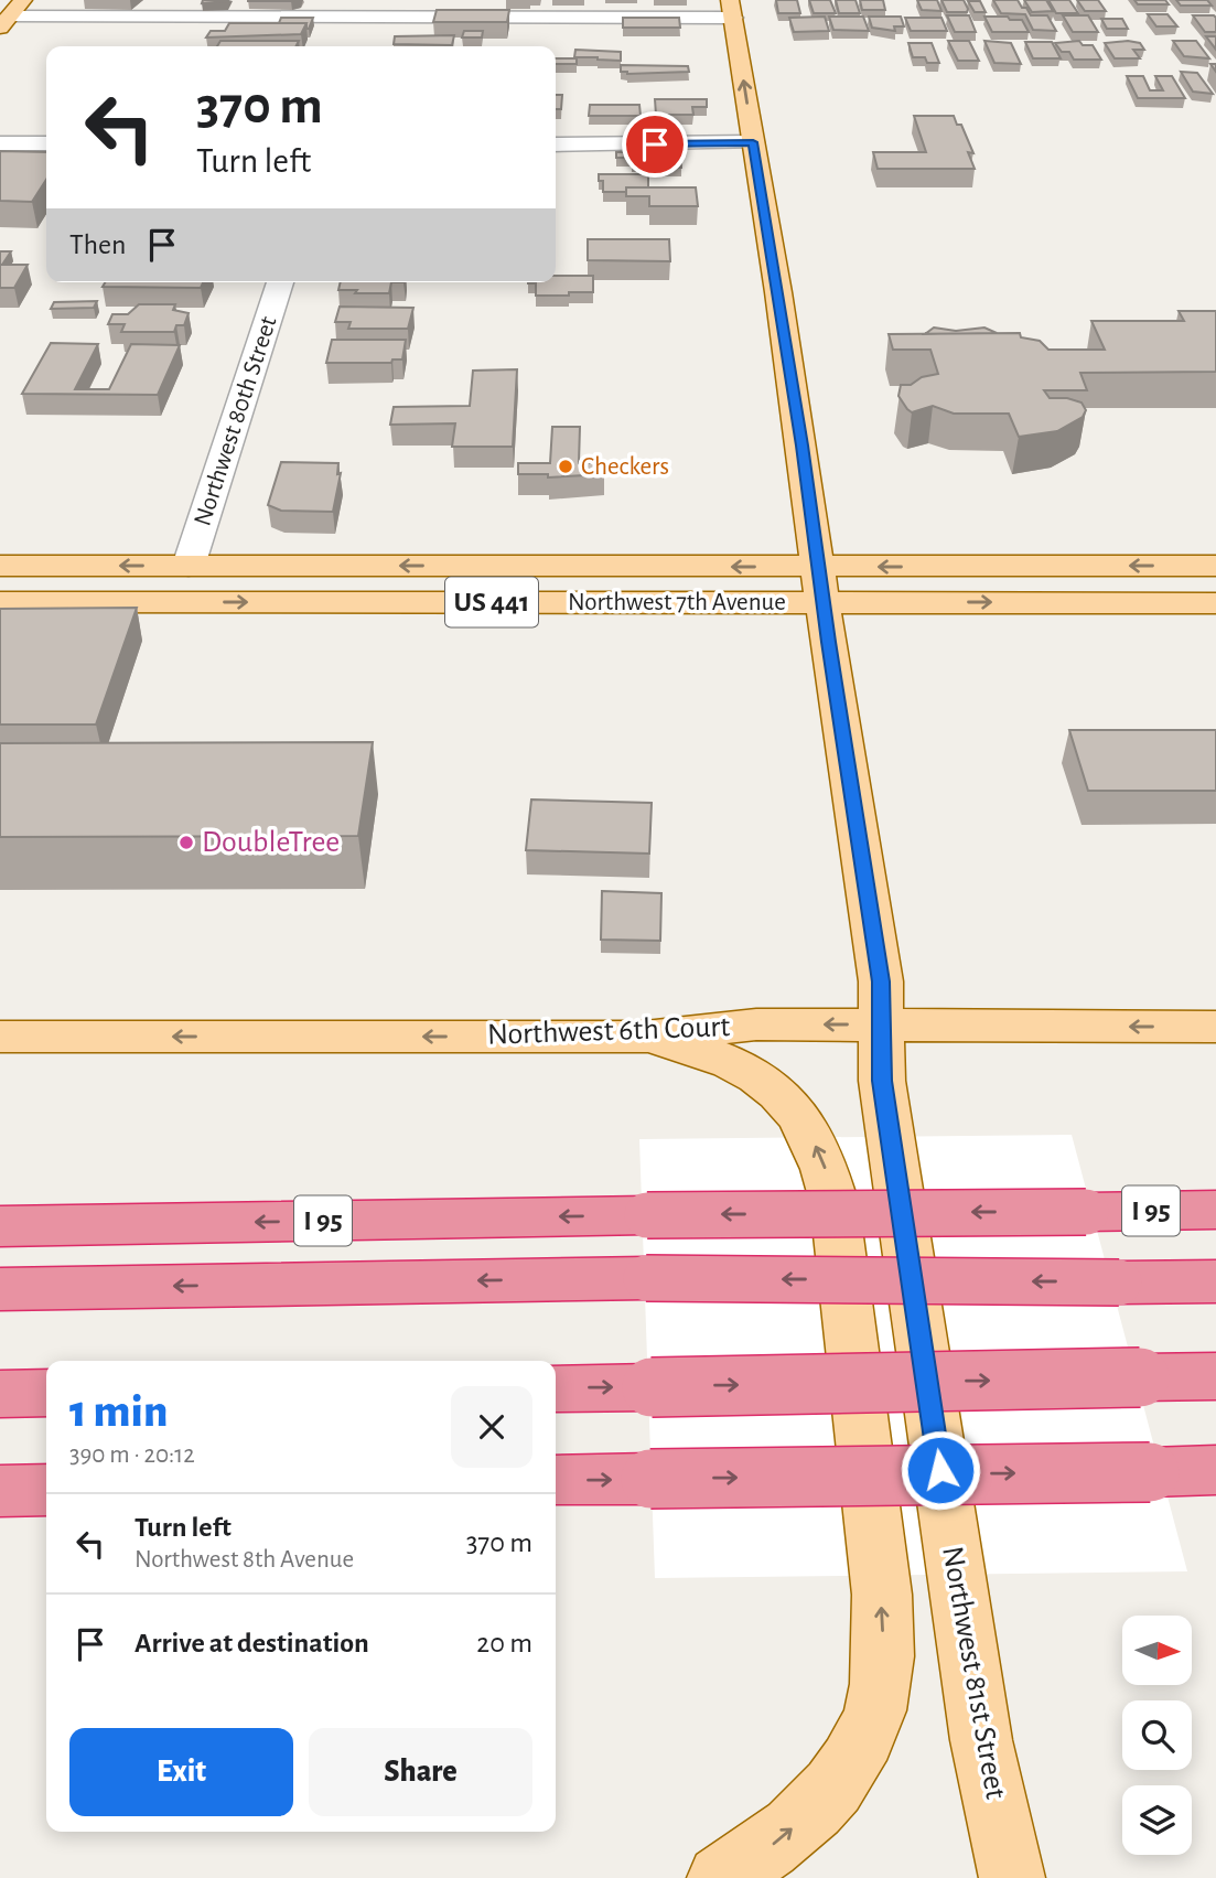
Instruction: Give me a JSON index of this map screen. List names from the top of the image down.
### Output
{
  "streets": {
    "highway": ["I 95"],
    "main road": [
      "US 441",
      "Northwest 7th Avenue",
      "Northwest 6th Court",
      "Northwest 81st Street"
    ],
    "street": ["Northwest 80th Street"]
  },
  "crossings": [
    ["Northwest 80th Street", "Northwest 7th Avenue"],
    ["Northwest 7th Avenue", "Northwest 81st Street"],
    ["Northwest 6th Court", "Northwest 81st Street"]
  ],
  "one_way": ["Northwest 6th Court"],
  "places": ["Checkers", "DoubleTree"],
  "north": "right",
  "page": {
    "turn": ["370 m", "Turn left"],
    "then": "Then",
    "heading": ["1 min", "390 m · 20:12"],
    "list": [
      {
        "name": "Turn left",
        "note": "Northwest 8th Avenue",
        "value": "370 m"
      },
      {
        "name": "Arrive at destination",
        "value": "20 m"
      }
    ],
    "buttons": ["Exit", "Share"]
  }
}
